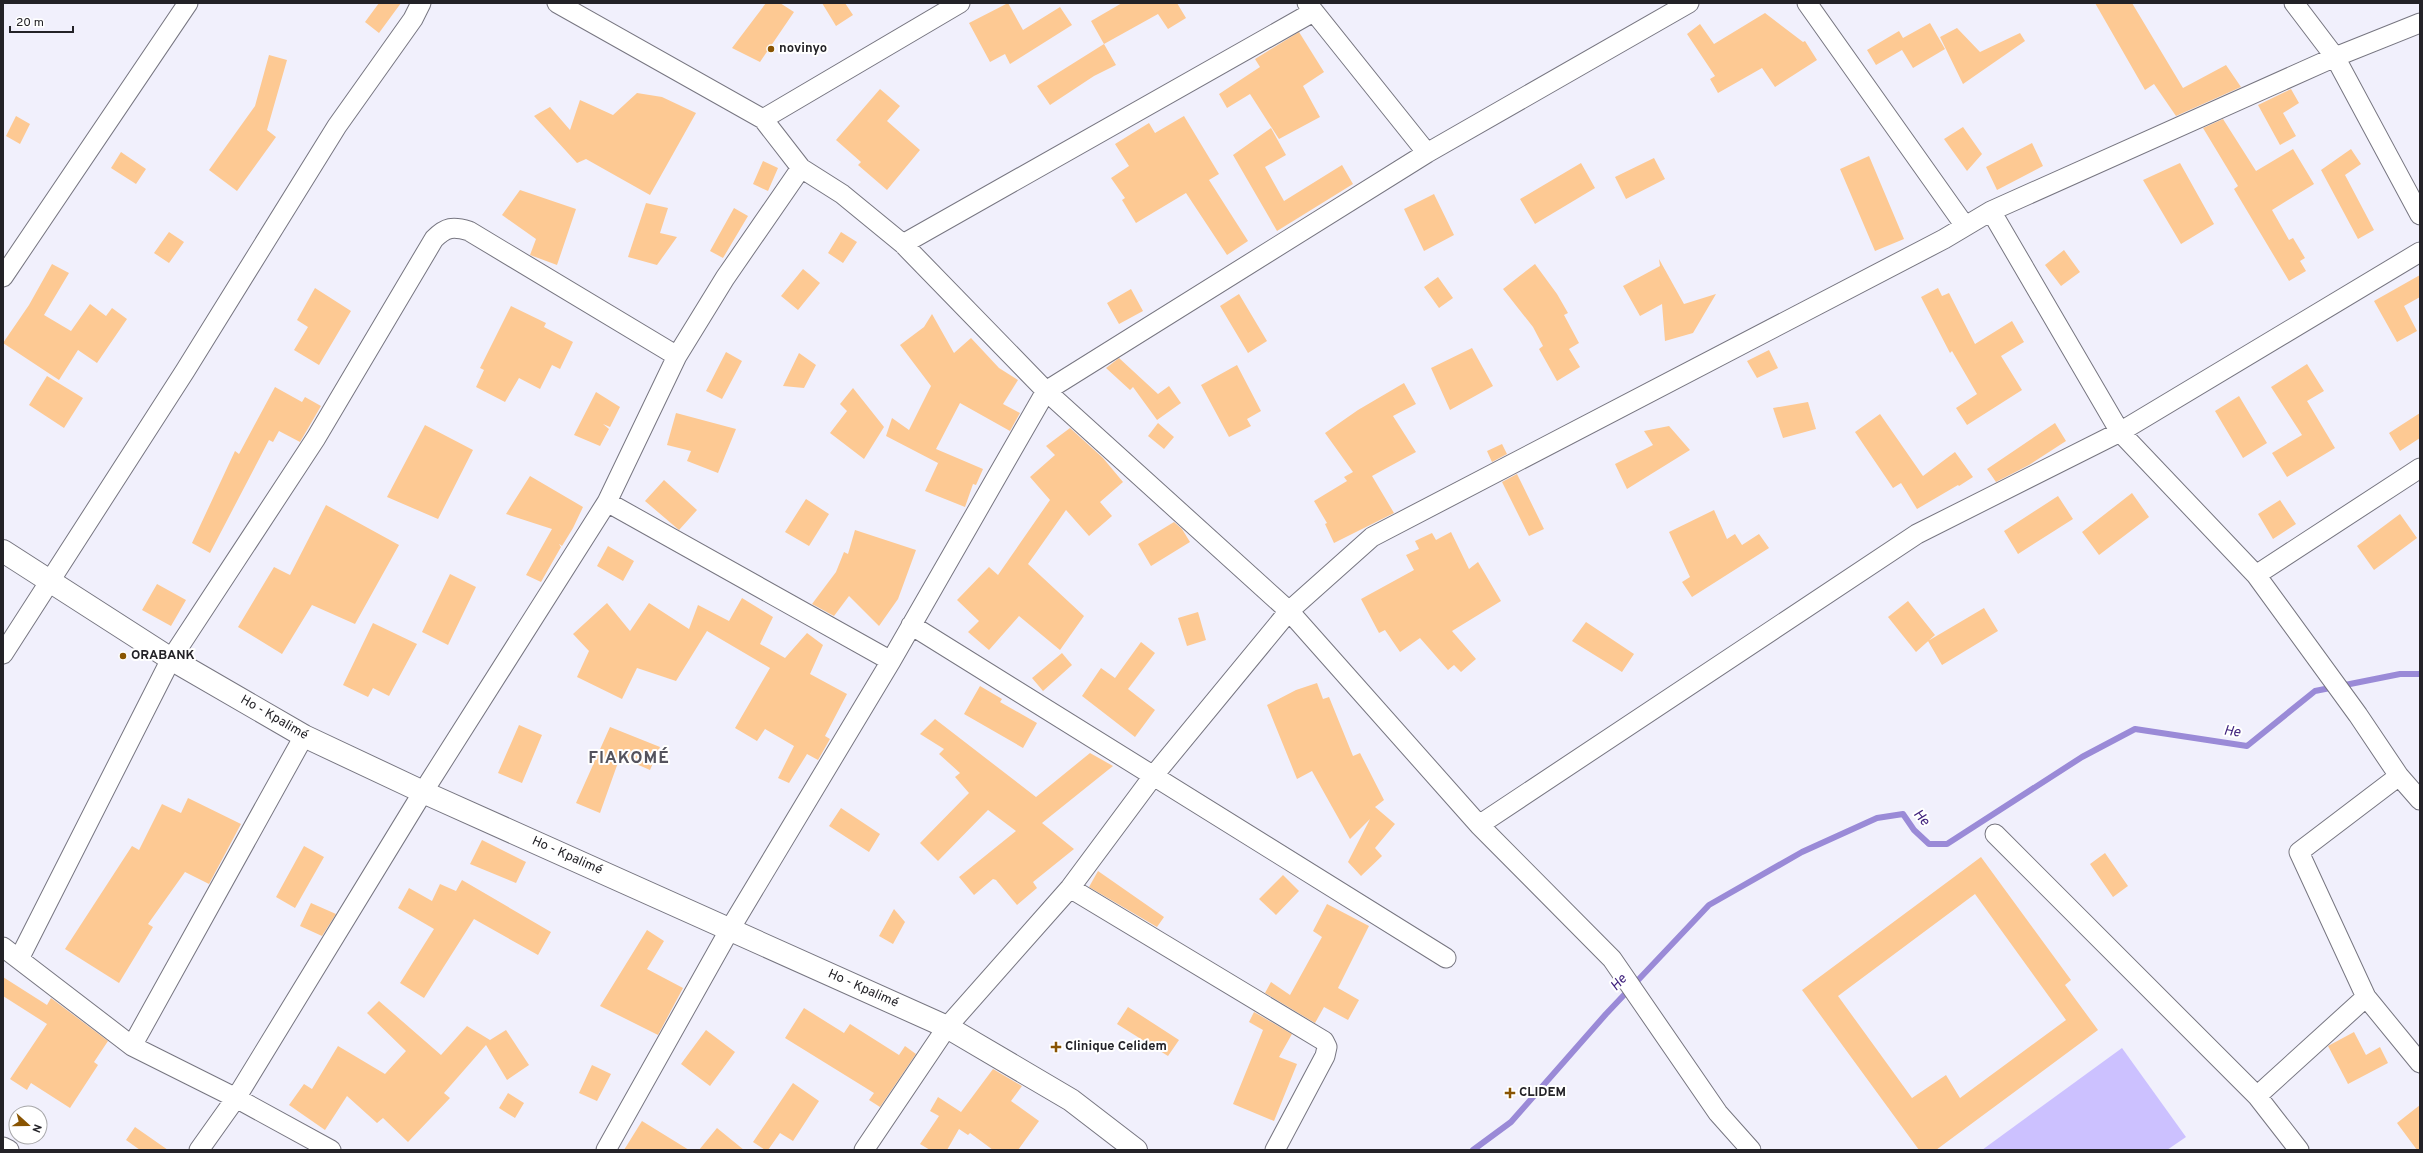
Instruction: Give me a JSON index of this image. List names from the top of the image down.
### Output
{
  "streets": {
    "main road": ["Ho - Kpalimé"]
  },
  "districts": ["FIAKOMÉ"],
  "water": ["He"],
  "places": {
    "other": ["novinyo", "ORABANK"],
    "health": ["Clinique Celidem", "CLIDEM"]
  },
  "scale_bar": "20 m",
  "north": "right"
}
